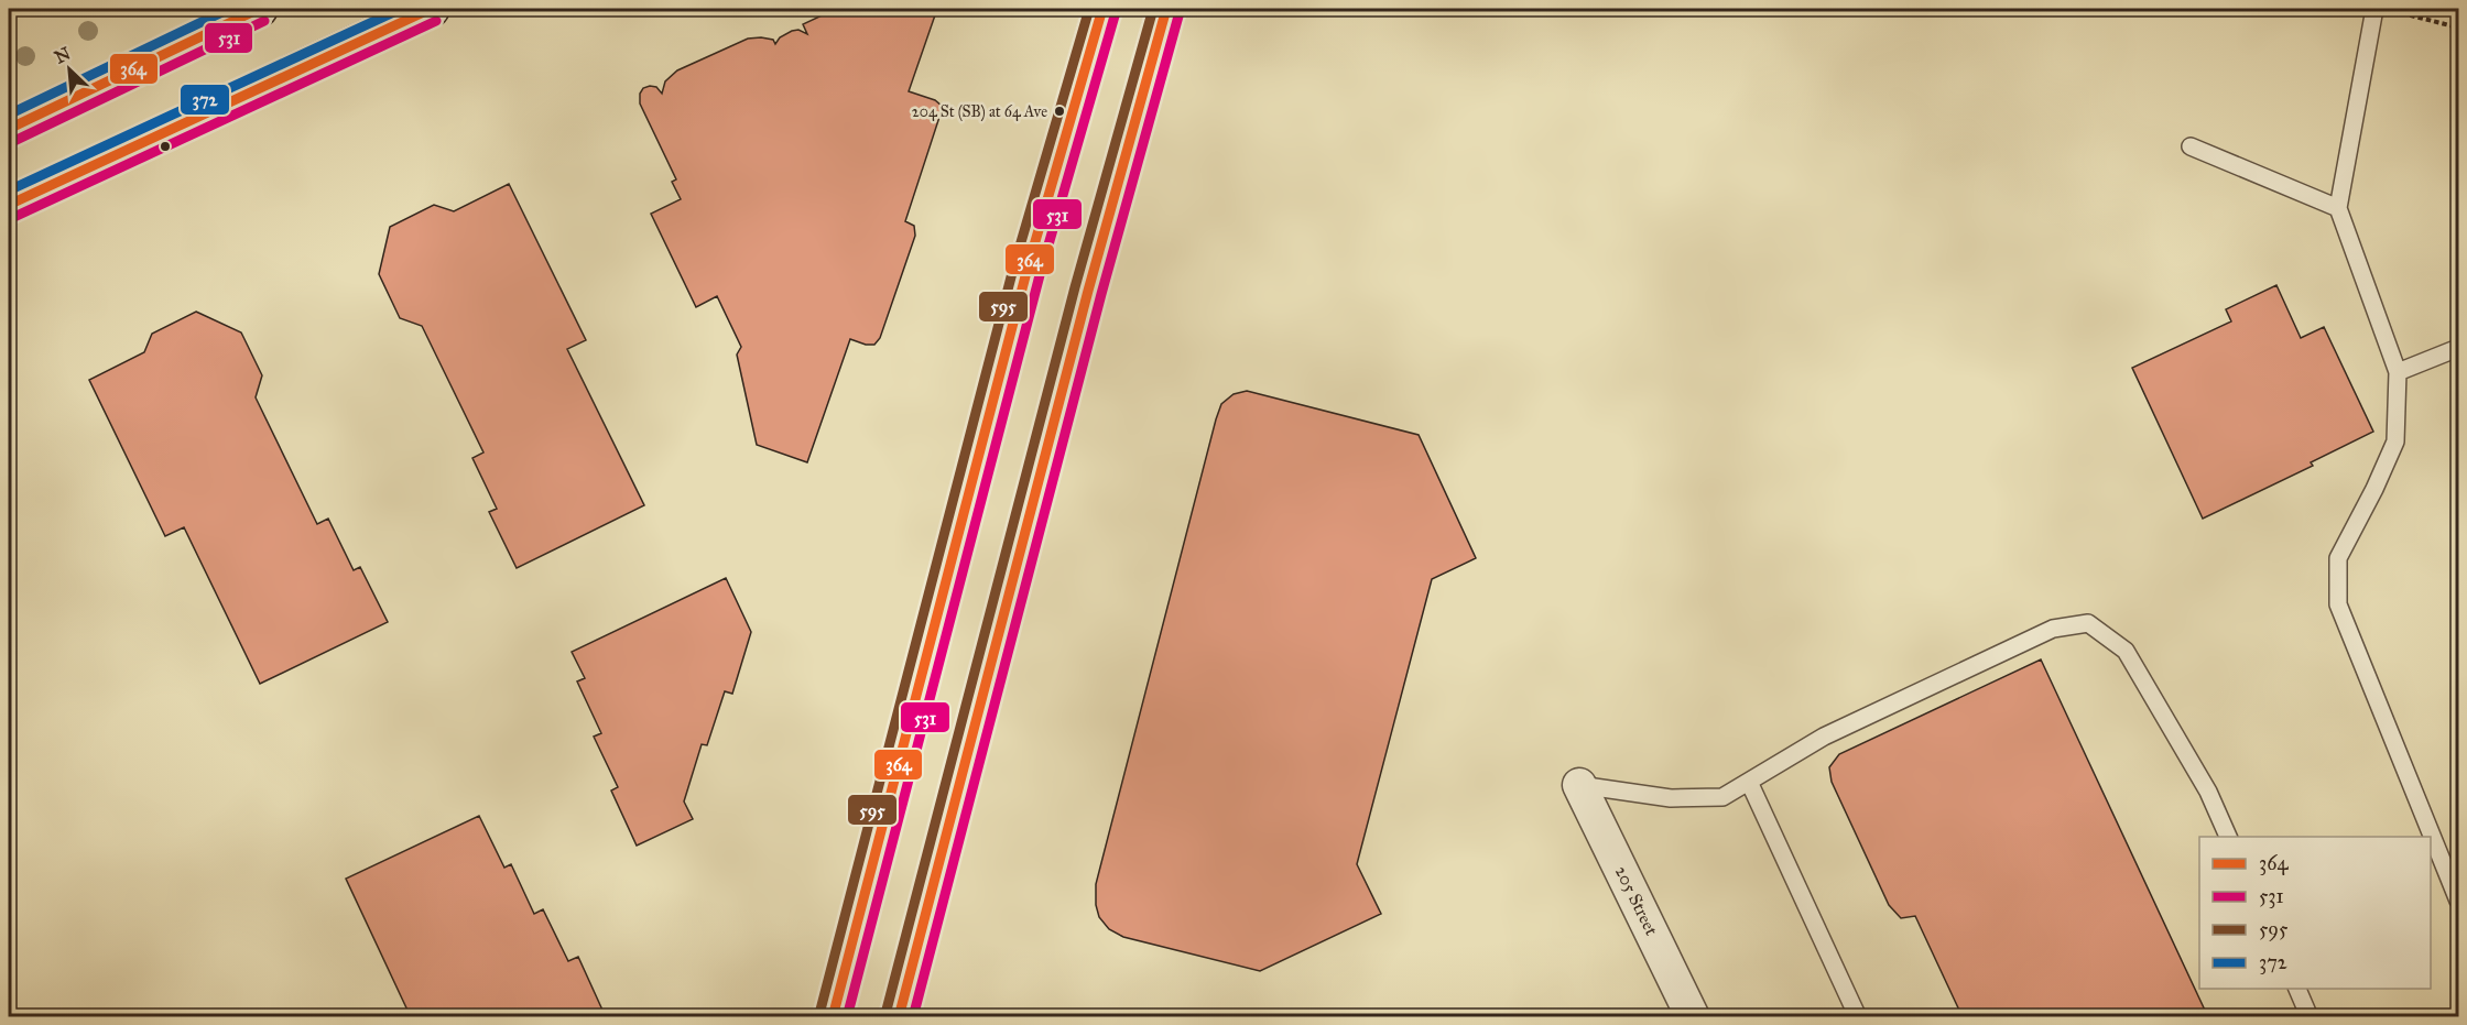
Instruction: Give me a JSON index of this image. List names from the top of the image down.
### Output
{
  "streets": {
    "street": ["205 Street"]
  },
  "places": ["204 St (SB) at 64 Ave"],
  "lines": [
    "transit line 364",
    "transit line 595",
    "transit line 372",
    "transit line 531"
  ],
  "legend": [
    "364",
    "531",
    "595",
    "372"
  ],
  "north": "top left"
}
